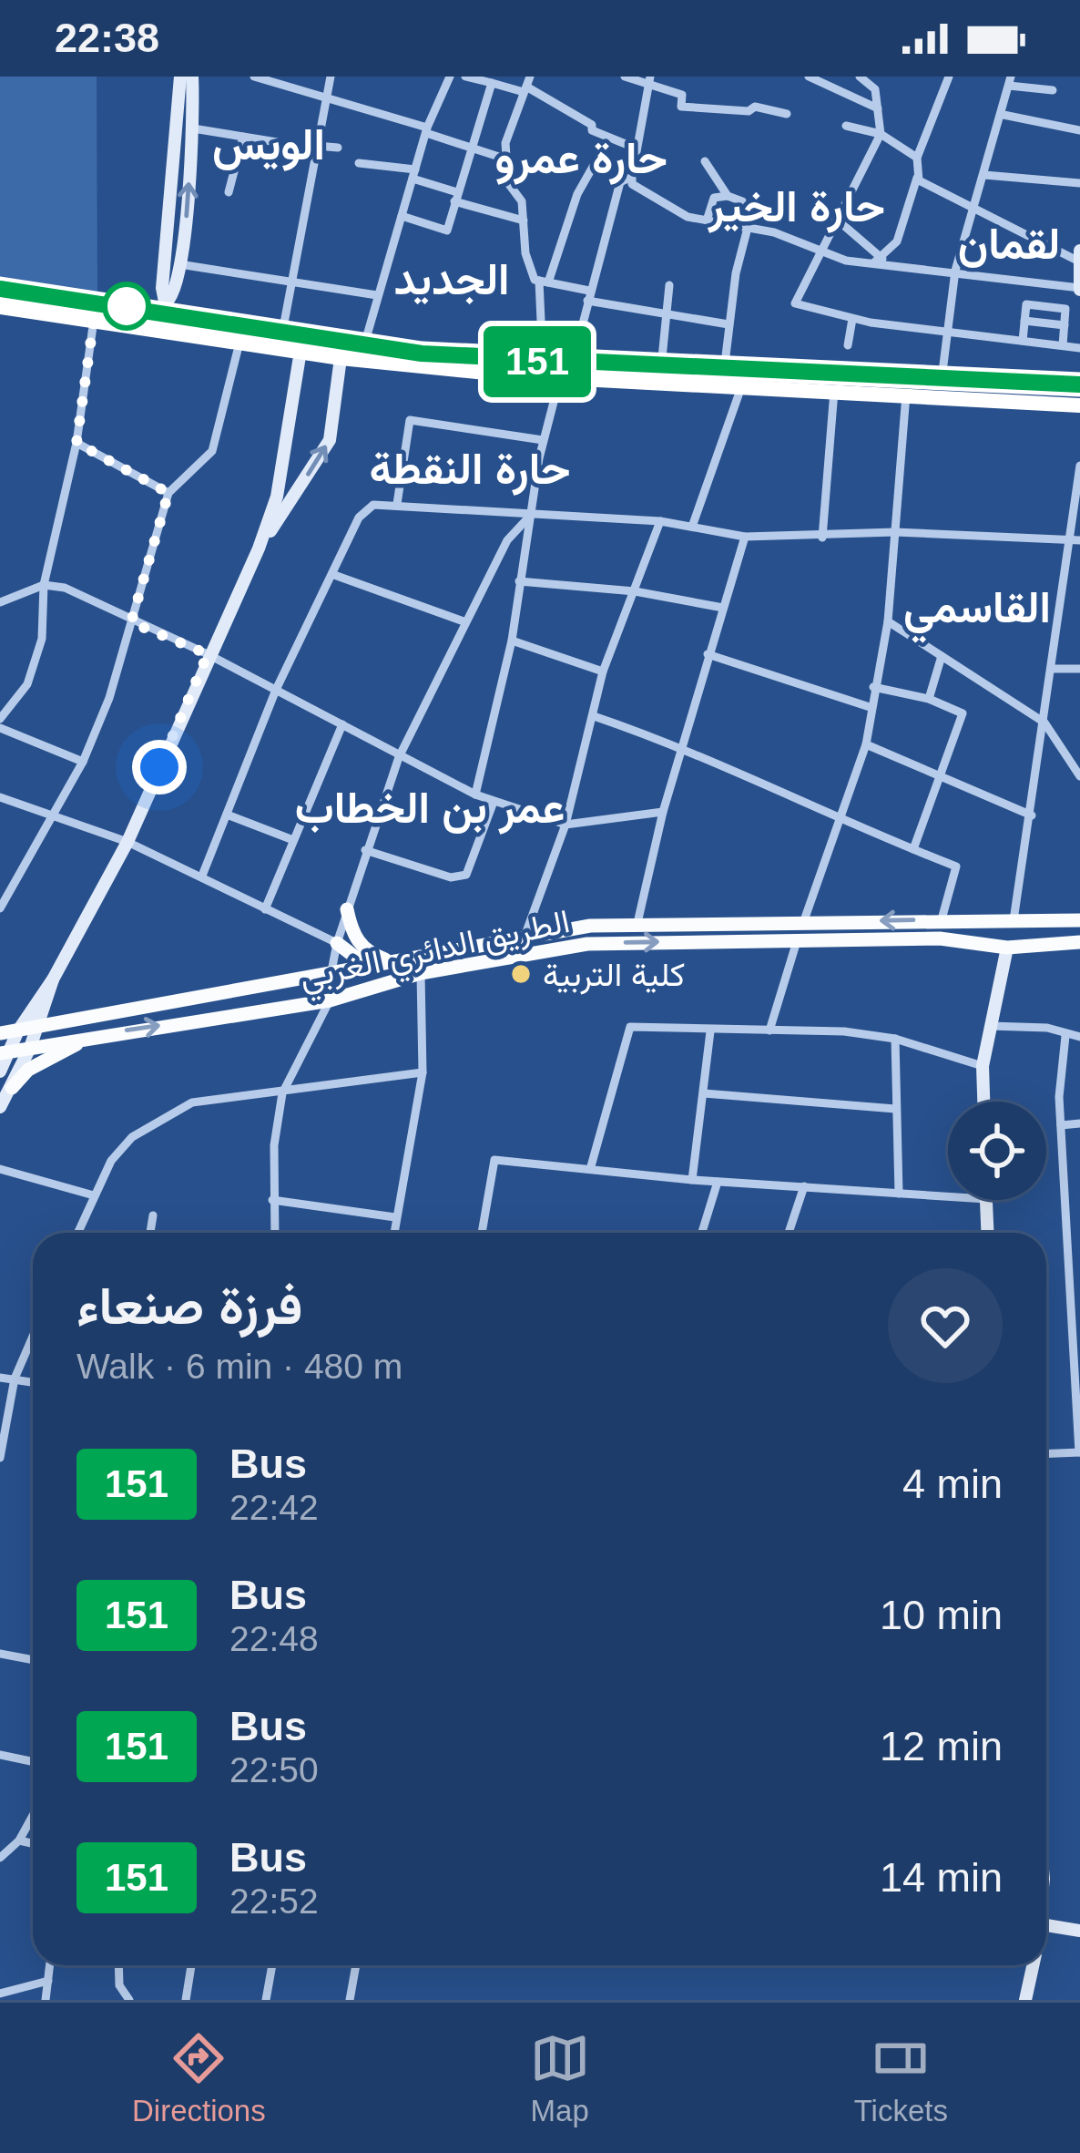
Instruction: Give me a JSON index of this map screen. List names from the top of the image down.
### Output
{
  "streets": {
    "main road": ["الطريق الدائري الغربي"]
  },
  "districts": [
    "الويس",
    "حارة عمرو",
    "حارة الخير",
    "لقمان",
    "الجديد",
    "حارة النقطة",
    "القاسمي",
    "عمر بن الخطاب"
  ],
  "places": ["كلية التربية"],
  "lines": ["bus line 151"],
  "page": {
    "status": "22:38",
    "on_map": "151",
    "heading": ["فرزة صنعاء", "Walk · 6 min · 480 m"],
    "list": [
      {
        "mark": "151",
        "name": "Bus",
        "note": "22:42",
        "value": "4 min"
      },
      {
        "mark": "151",
        "name": "Bus",
        "note": "22:48",
        "value": "10 min"
      },
      {
        "mark": "151",
        "name": "Bus",
        "note": "22:50",
        "value": "12 min"
      },
      {
        "mark": "151",
        "name": "Bus",
        "note": "22:52",
        "value": "14 min"
      }
    ],
    "tabs": ["Directions", "Map", "Tickets"]
  }
}
